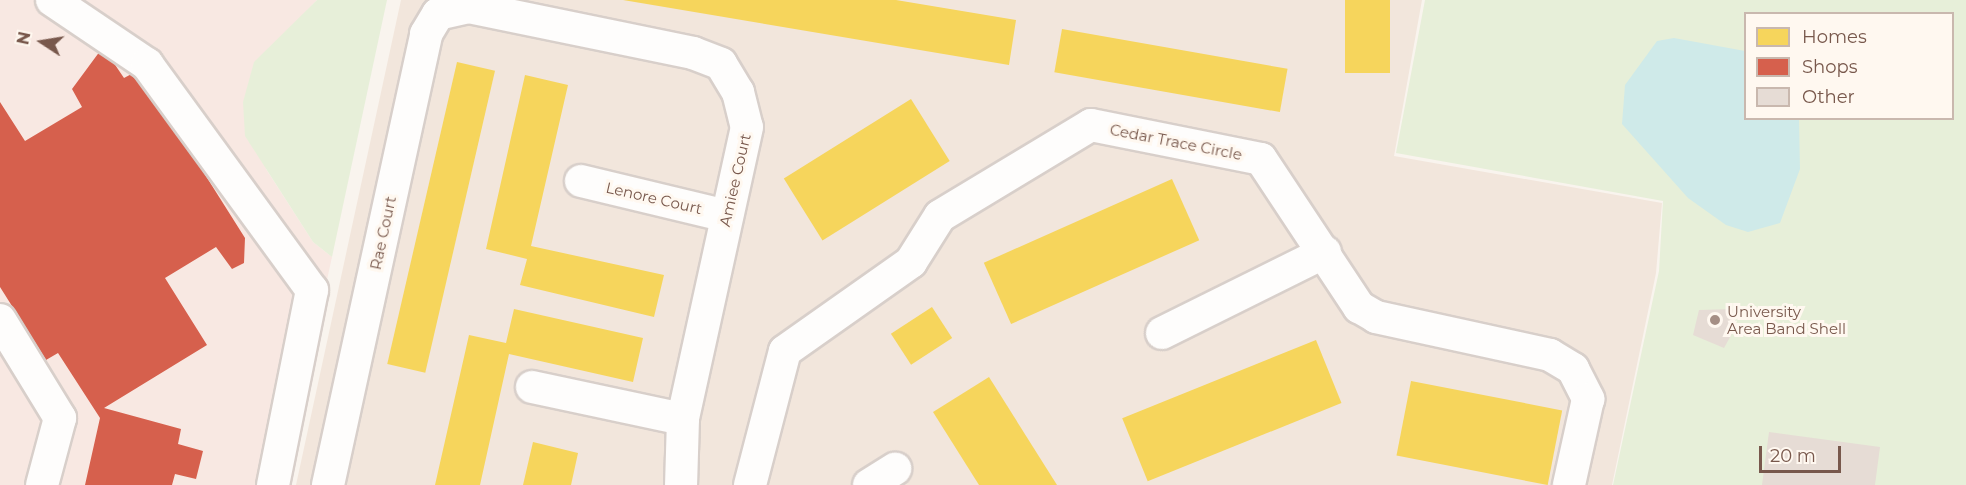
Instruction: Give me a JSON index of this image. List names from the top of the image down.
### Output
{
  "streets": {
    "street": [
      "Cedar Trace Circle",
      "Amiee Court",
      "Lenore Court",
      "Rae Court"
    ]
  },
  "crossings": [
    ["Amiee Court", "Lenore Court"],
    ["Amiee Court", "Rae Court"]
  ],
  "places": ["University Area Band Shell"],
  "legend": ["Homes", "Shops", "Other"],
  "scale_bar": "20 m",
  "north": "left"
}
